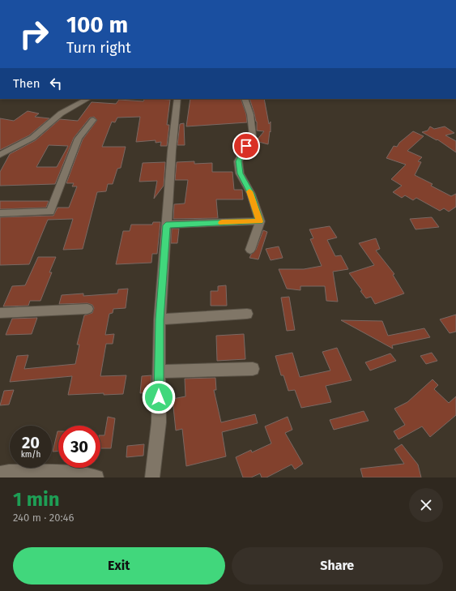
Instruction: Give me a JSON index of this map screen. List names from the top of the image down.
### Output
{
  "page": {
    "turn": ["100 m", "Turn right"],
    "then": "Then",
    "speed": "20 km/h",
    "limit": "30",
    "heading": ["1 min", "240 m · 20:46"],
    "buttons": ["Exit", "Share"]
  }
}
